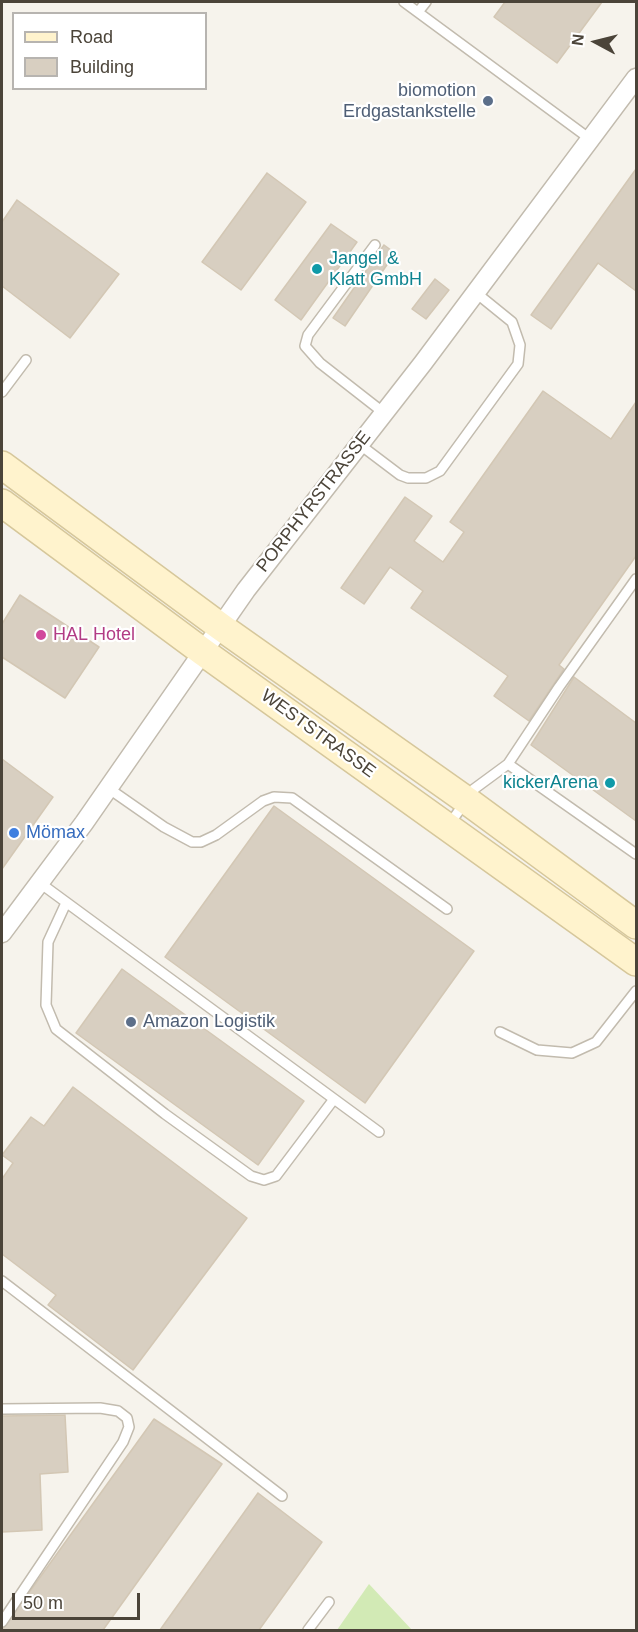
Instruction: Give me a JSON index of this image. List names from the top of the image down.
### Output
{
  "streets": {
    "main road": ["WESTSTRASSE"],
    "street": ["PORPHYRSTRASSE"]
  },
  "crossings": [
    ["PORPHYRSTRASSE", "WESTSTRASSE"]
  ],
  "places": [
    "biomotion Erdgastankstelle",
    "Jangel & Klatt GmbH",
    "HAL Hotel",
    "kickerArena",
    "Mömax",
    "Amazon Logistik"
  ],
  "legend": ["Road", "Building"],
  "scale_bar": "50 m",
  "north": "left"
}
